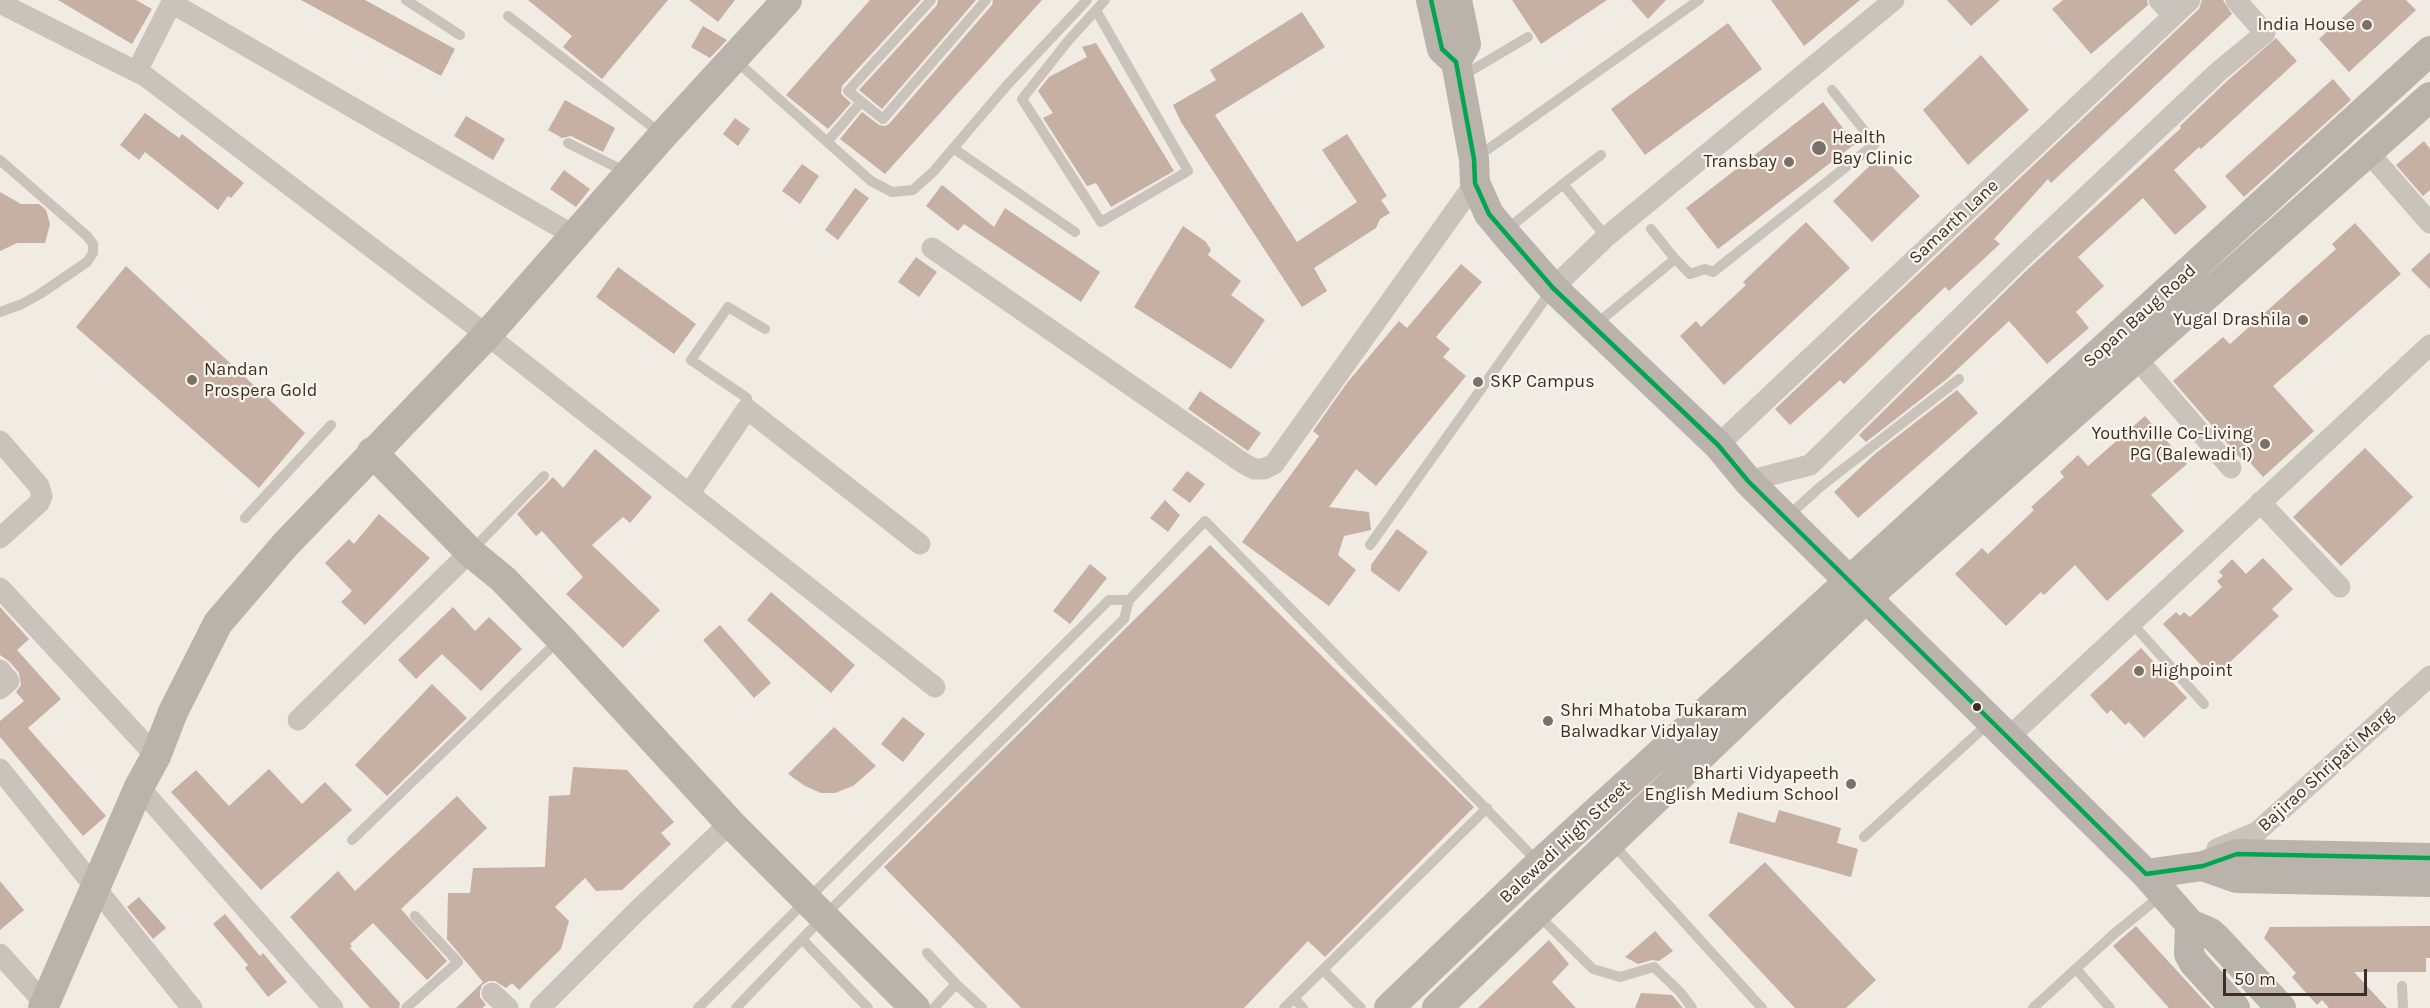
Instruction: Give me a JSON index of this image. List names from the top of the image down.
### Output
{
  "streets": {
    "street": [
      "Samarth Lane",
      "Sopan Baug Road",
      "Bajirao Shripati Marg",
      "Balewadi High Street"
    ]
  },
  "crossings": [
    ["Sopan Baug Road", "Balewadi High Street"]
  ],
  "places": [
    "India House",
    "Health Bay Clinic",
    "Transbay",
    "Yugal Drashila",
    "Nandan Prospera Gold",
    "SKP Campus",
    "Youthville Co-Living PG (Balewadi 1)",
    "Highpoint",
    "Shri Mhatoba Tukaram Balwadkar Vidyalay",
    "Bharti Vidyapeeth English Medium School"
  ],
  "scale_bar": "50 m"
}
